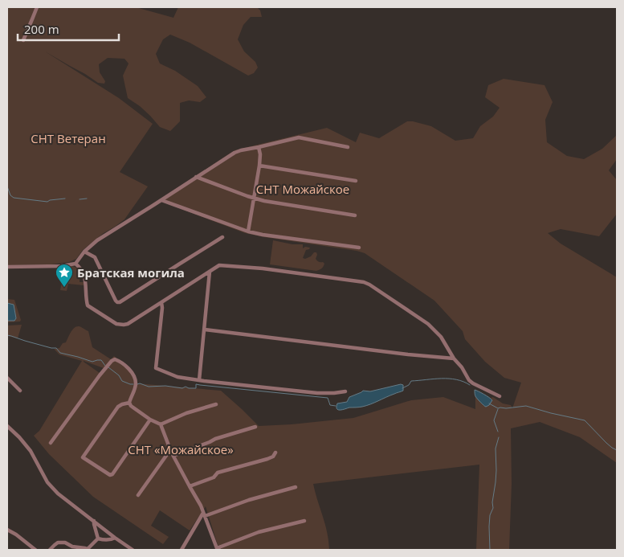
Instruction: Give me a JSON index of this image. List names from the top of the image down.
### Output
{
  "parks": ["СНТ Ветеран", "СНТ Можайское", "СНТ «Можайское»"],
  "places": {
    "place": ["Братская могила"]
  },
  "scale_bar": "200 m"
}
